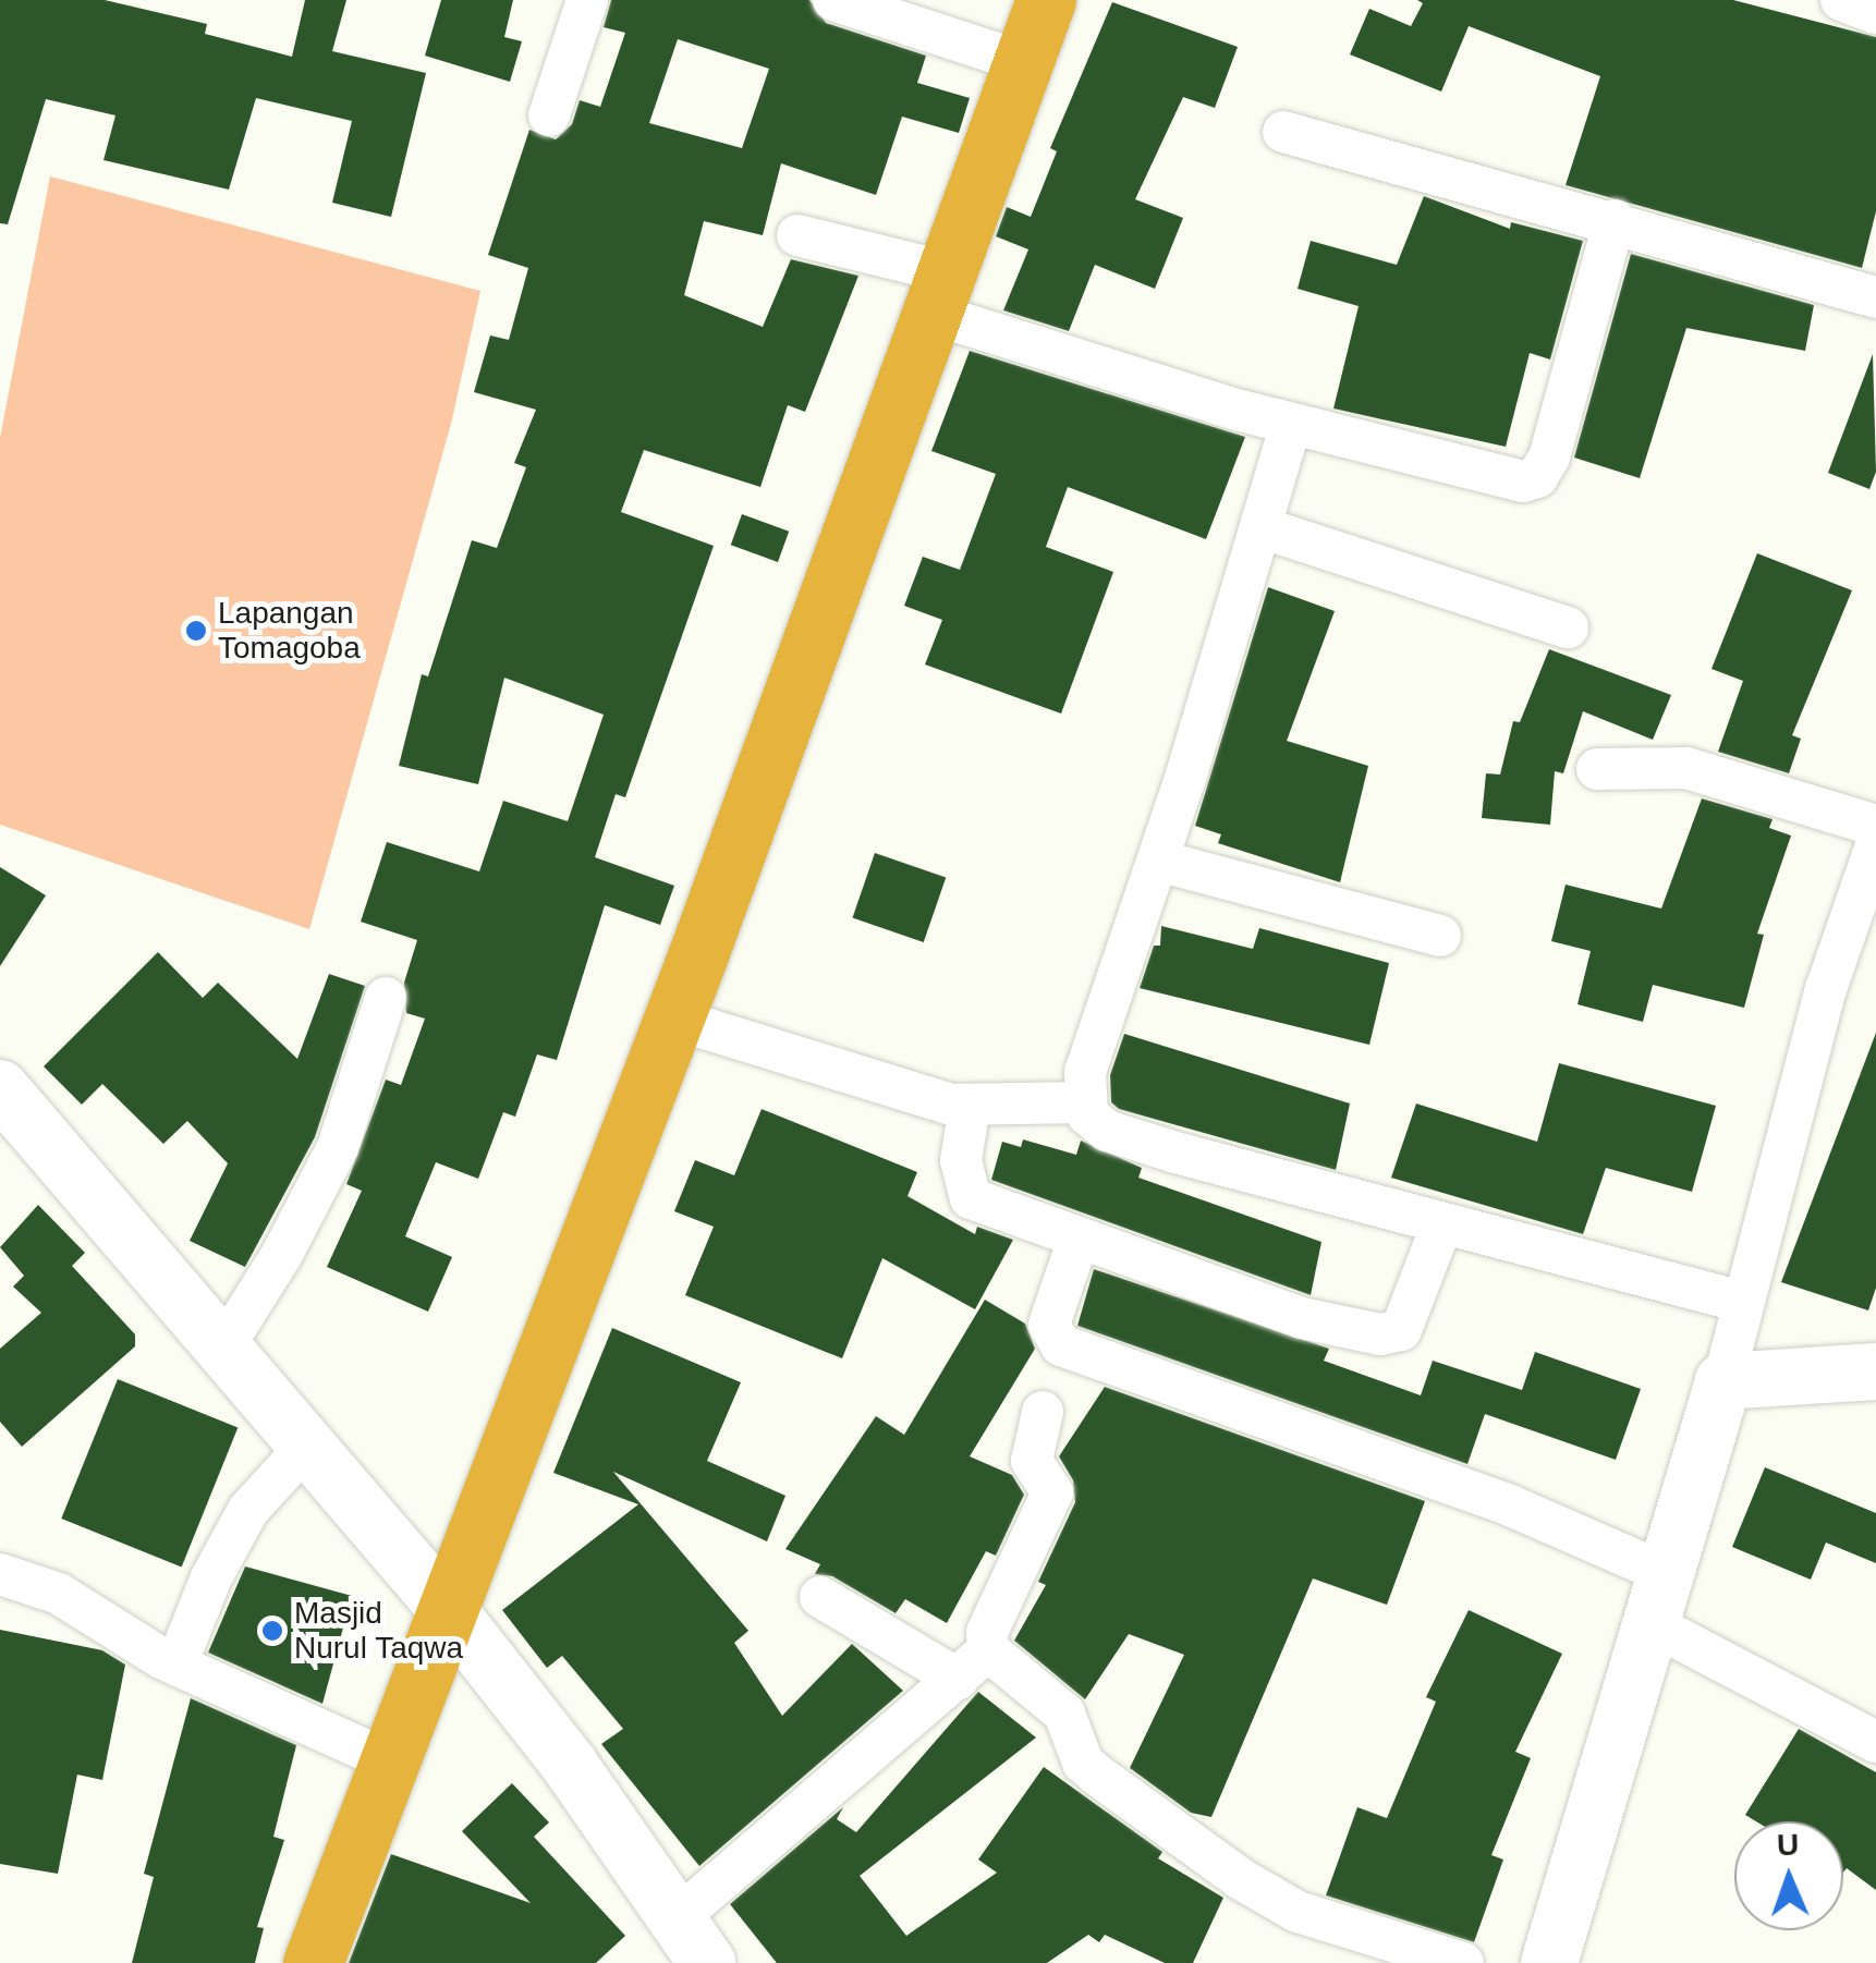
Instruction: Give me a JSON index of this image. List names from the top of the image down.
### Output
{
  "places": ["Lapangan Tomagoba", "Masjid Nurul Taqwa"],
  "north": "top"
}
